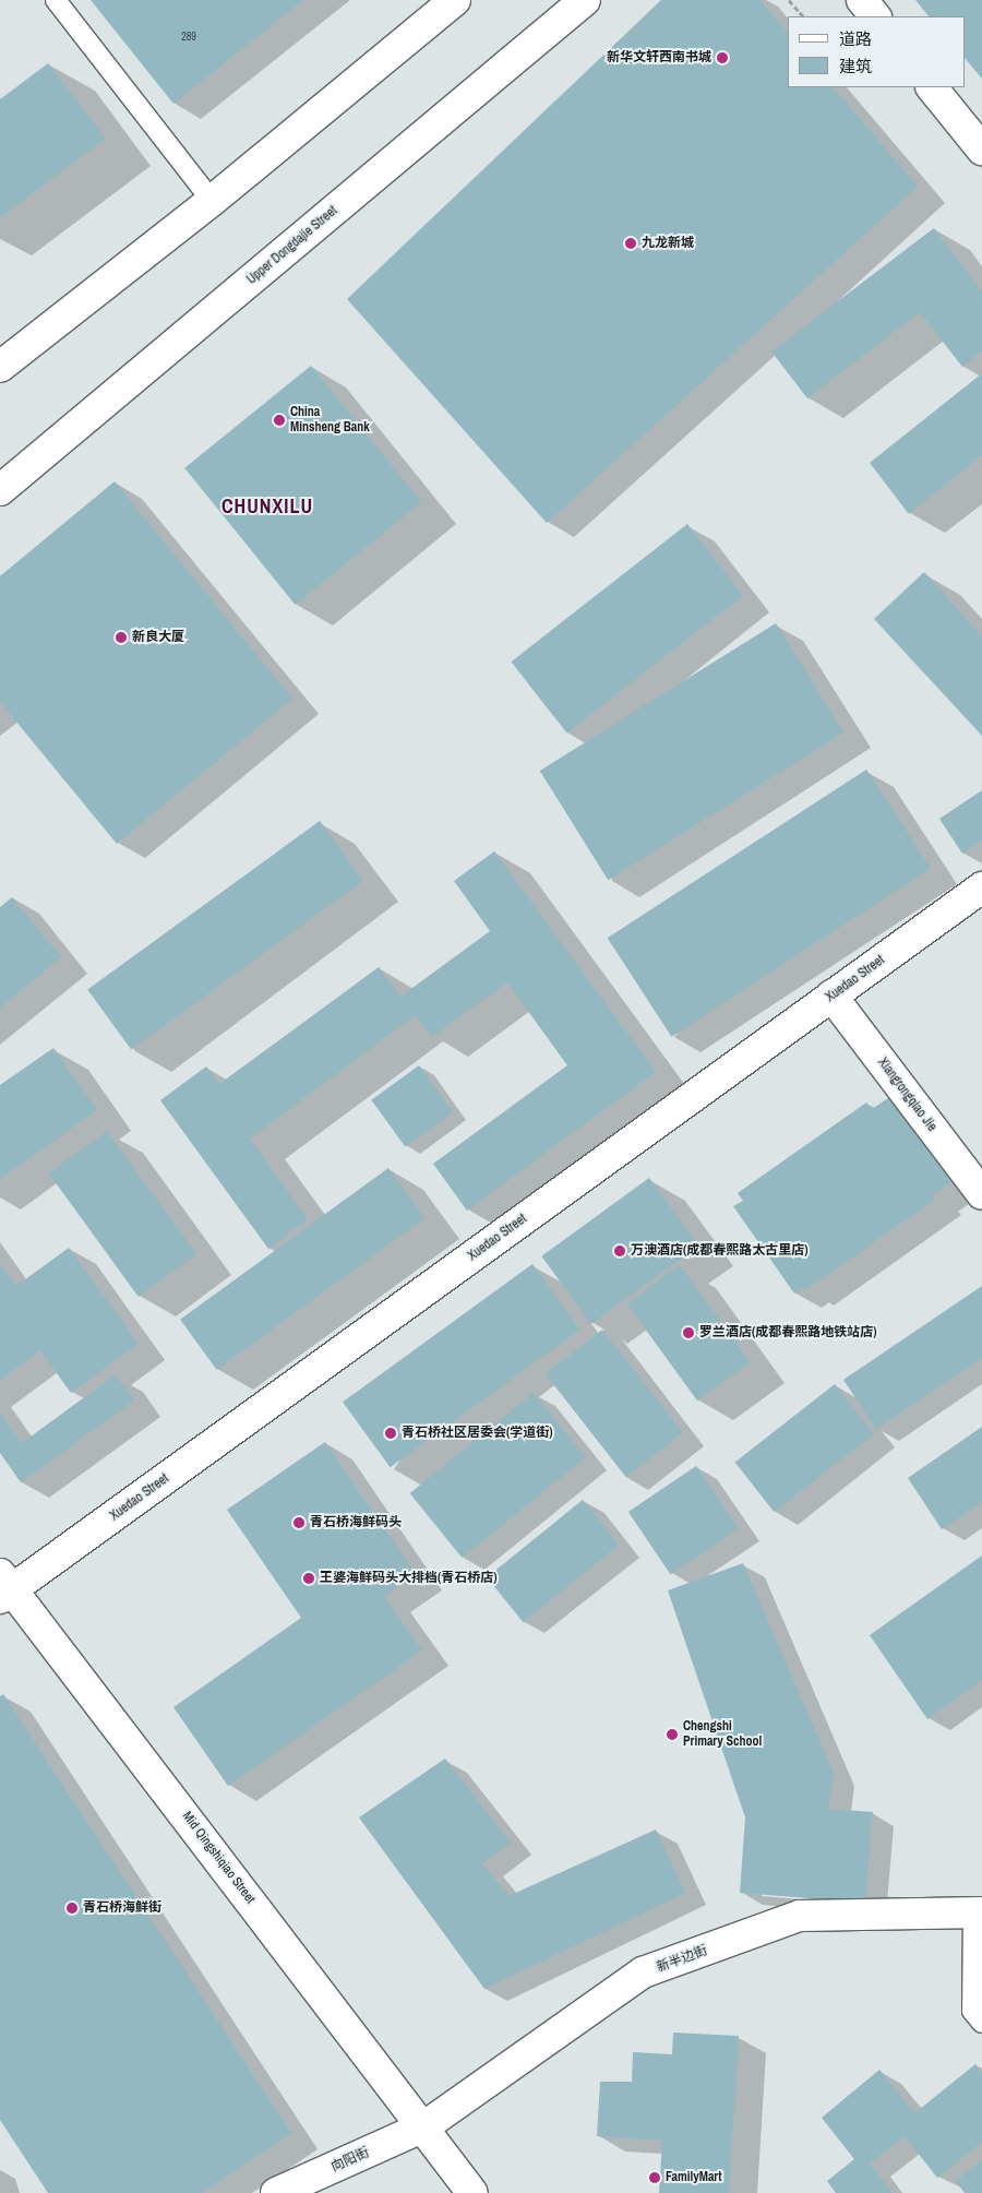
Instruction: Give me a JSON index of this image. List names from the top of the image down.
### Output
{
  "streets": {
    "street": [
      "Upper Dongdajie Street",
      "Xuedao Street",
      "Xiangrongqiao Jie",
      "Mid Qingshiqiao Street",
      "新半边街",
      "向阳街"
    ]
  },
  "crossings": [
    ["Xuedao Street", "Xiangrongqiao Jie"],
    ["Xuedao Street", "Mid Qingshiqiao Street"],
    ["Mid Qingshiqiao Street", "新半边街"],
    ["Mid Qingshiqiao Street", "向阳街"],
    ["新半边街", "向阳街"]
  ],
  "districts": ["CHUNXILU"],
  "places": [
    "新华文轩西南书城",
    "九龙新城",
    "China Minsheng Bank",
    "新良大厦",
    "万澳酒店(成都春熙路太古里店)",
    "罗兰酒店(成都春熙路地铁站店)",
    "青石桥社区居委会(学道街)",
    "青石桥海鲜码头",
    "王婆海鲜码头大排档(青石桥店)",
    "Chengshi Primary School",
    "青石桥海鲜街",
    "FamilyMart"
  ],
  "house_numbers": ["289"],
  "legend": ["道路", "建筑"]
}
